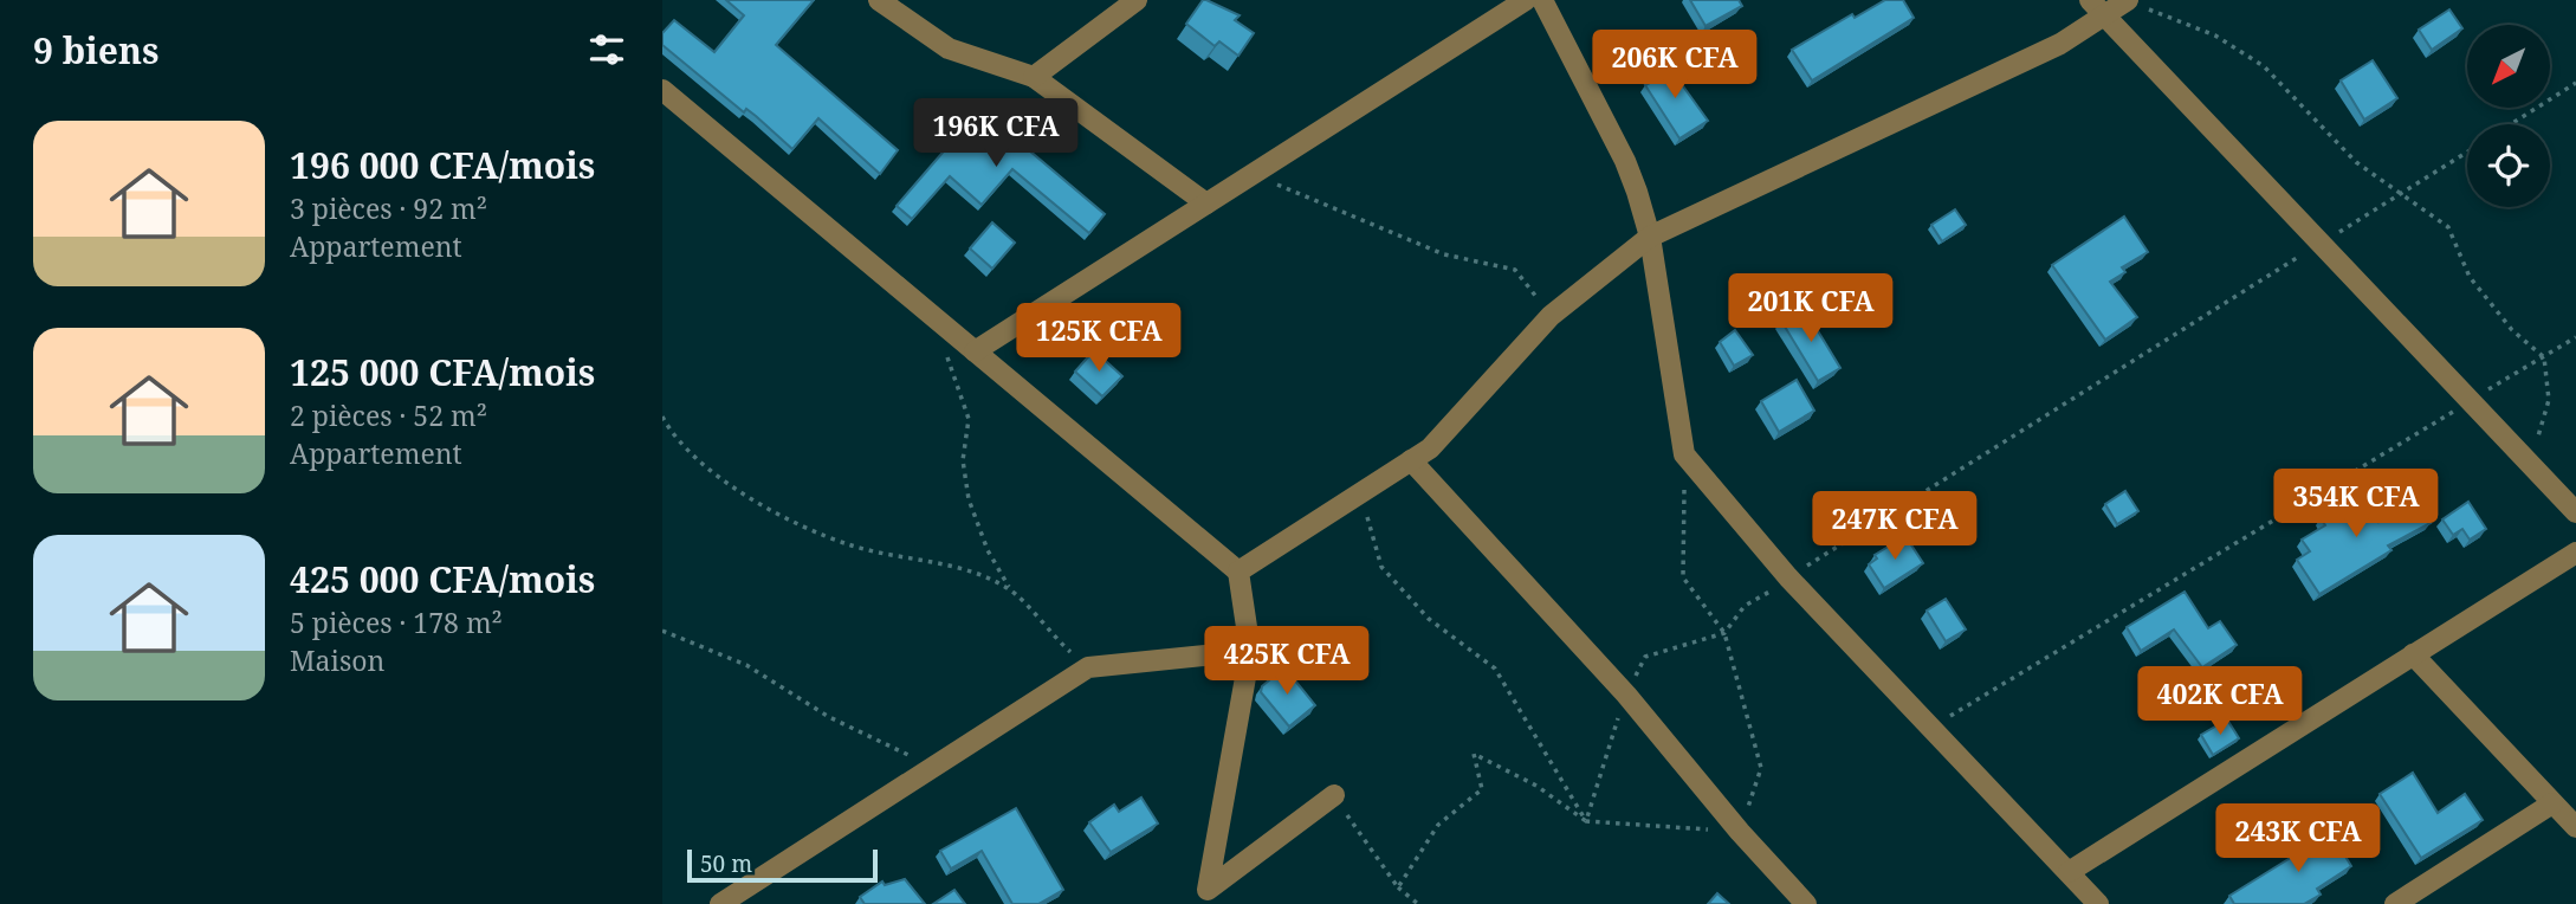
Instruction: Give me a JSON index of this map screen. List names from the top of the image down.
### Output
{
  "scale_bar": "50 m",
  "north": "bottom left",
  "page": {
    "heading": "9 biens",
    "price": [
      "206K CFA",
      "196K CFA",
      "201K CFA",
      "125K CFA",
      "354K CFA",
      "247K CFA",
      "425K CFA",
      "402K CFA",
      "243K CFA"
    ],
    "list": [
      {
        "name": "196 000 CFA/mois",
        "note": "3 pièces · 92 m² · Appartement"
      },
      {
        "name": "125 000 CFA/mois",
        "note": "2 pièces · 52 m² · Appartement"
      },
      {
        "name": "425 000 CFA/mois",
        "note": "5 pièces · 178 m² · Maison"
      }
    ],
    "scale": "50 m"
  }
}
